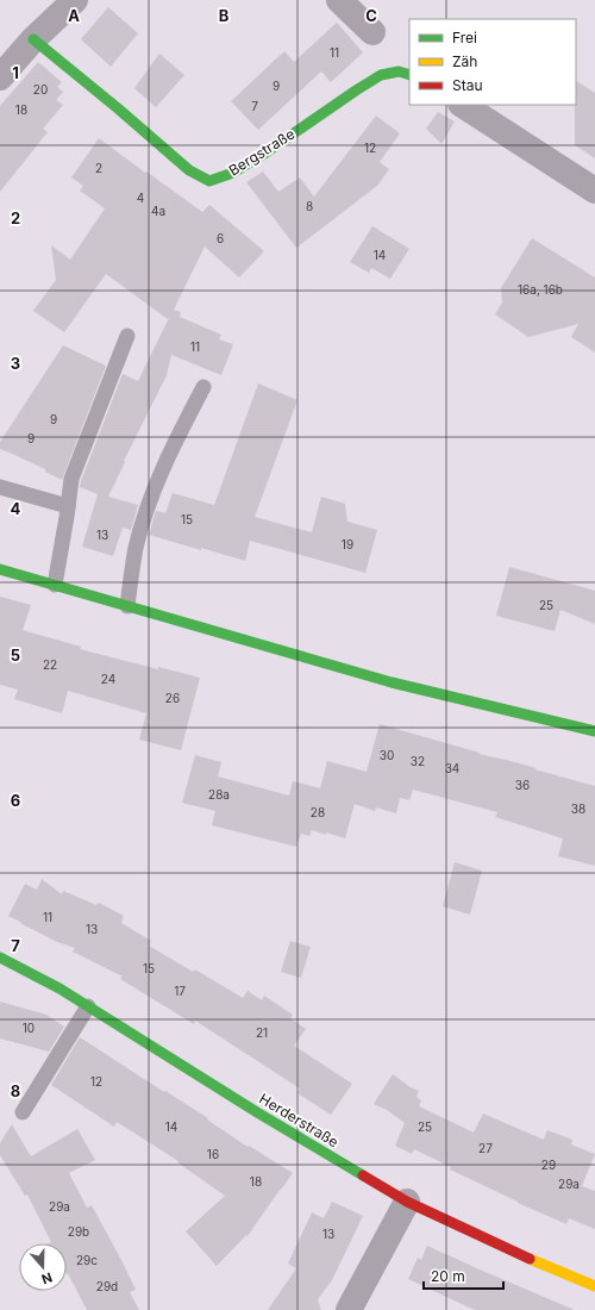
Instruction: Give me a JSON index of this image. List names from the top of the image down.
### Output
{
  "streets": {
    "street": ["Bergstraße", "Herderstraße"]
  },
  "house_numbers": [
    "11",
    "9",
    "20",
    "7",
    "18",
    "12",
    "2",
    "4",
    "8",
    "4a",
    "6",
    "14",
    "16a, 16b",
    "11",
    "9",
    "9",
    "15",
    "13",
    "19",
    "25",
    "22",
    "24",
    "26",
    "30",
    "32",
    "34",
    "36",
    "28a",
    "38",
    "28",
    "11",
    "13",
    "15",
    "17",
    "10",
    "21",
    "12",
    "14",
    "25",
    "27",
    "16",
    "29",
    "18",
    "29a",
    "29a",
    "29b",
    "13",
    "29c",
    "29d"
  ],
  "legend": ["Frei", "Zäh", "Stau"],
  "scale_bar": "20 m",
  "north": "bottom",
  "grid": {
    "columns": ["A", "B", "C"],
    "rows": [
      "1",
      "2",
      "3",
      "4",
      "5",
      "6",
      "7",
      "8"
    ]
  }
}
